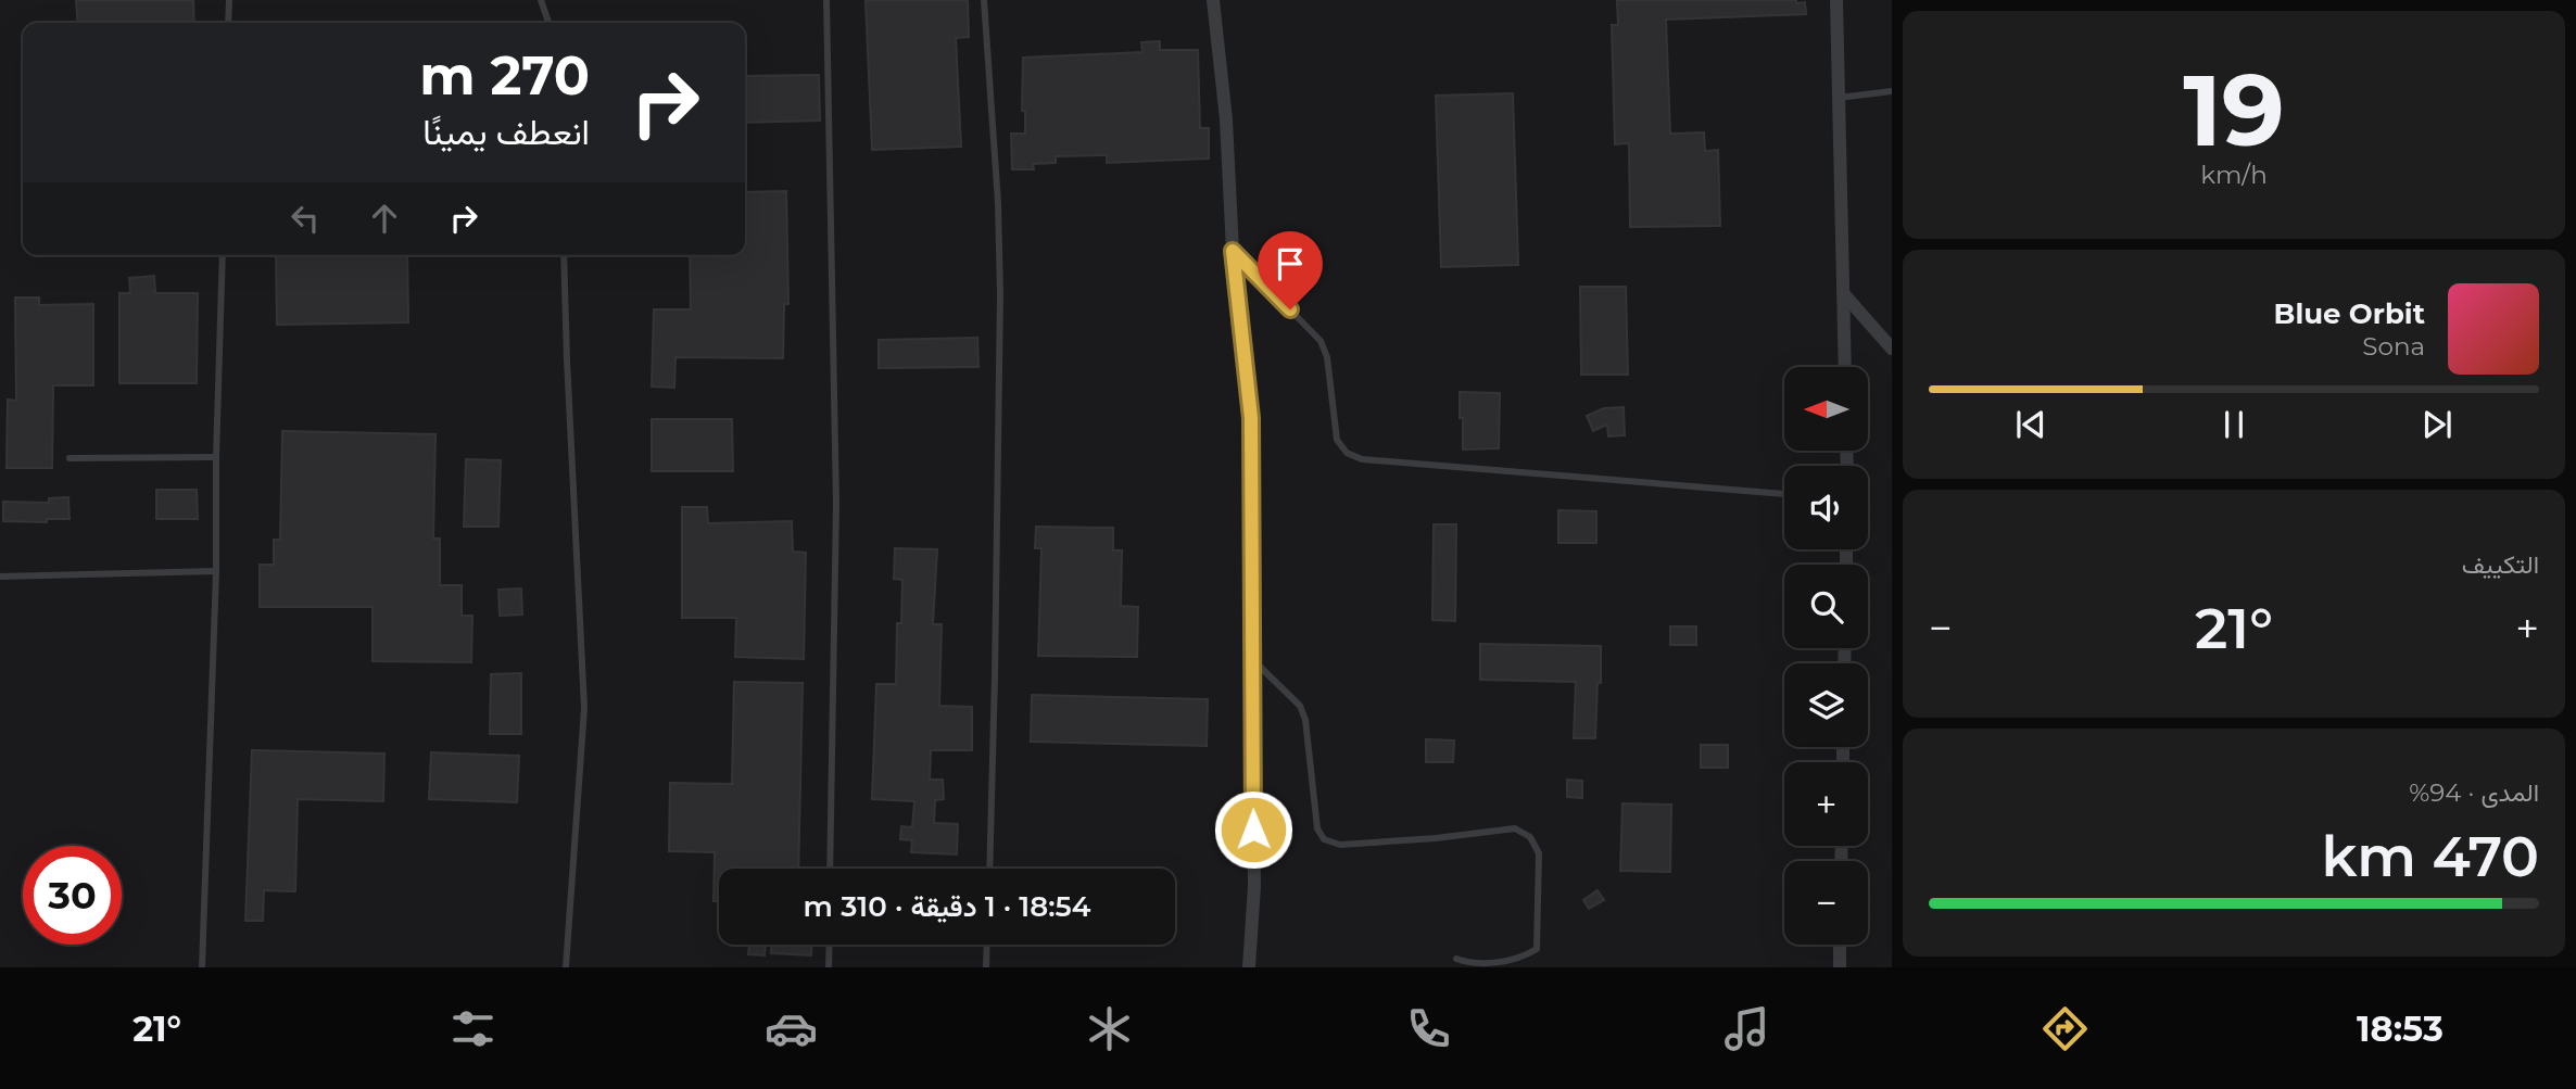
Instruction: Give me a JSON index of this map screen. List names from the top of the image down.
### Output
{
  "north": "left",
  "page": {
    "tile": [
      ["19", "km/h"],
      "التكييف",
      ["المدى · 94%", "470 km"]
    ],
    "turn": ["270 m", "انعطف يمينًا"],
    "song": ["Blue Orbit", "Sona"],
    "map_buttons": ["+", "−"],
    "heat": ["−", "21°", "+"],
    "limit": "30",
    "trip": "18:54 · 1 دقيقة · 310 m",
    "tabs": ["18:53", "21°"]
  }
}
